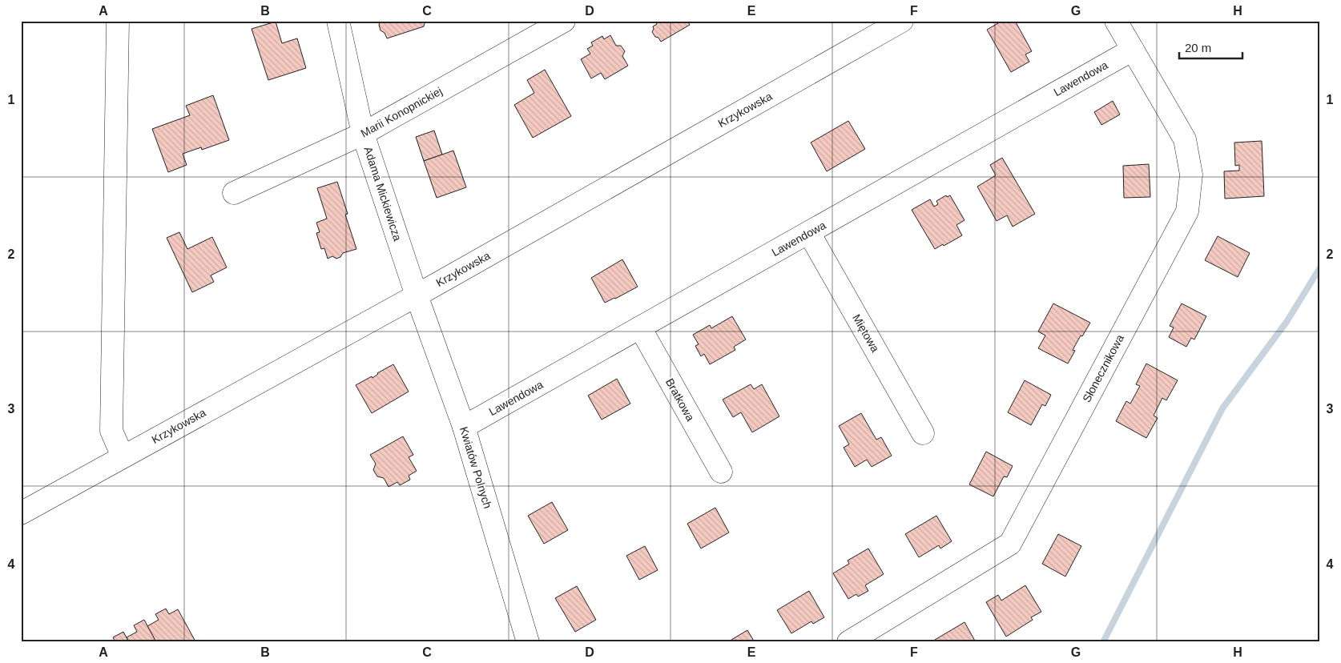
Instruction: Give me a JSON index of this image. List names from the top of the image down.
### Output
{
  "streets": {
    "street": [
      "Lawendowa",
      "Krzykowska",
      "Marii Konopnickiej",
      "Adama Mickiewicza",
      "Miętowa",
      "Słonecznikowa",
      "Bratkowa",
      "Kwiatów Polnych"
    ]
  },
  "crossings": [
    ["Lawendowa", "Miętowa"],
    ["Lawendowa", "Słonecznikowa"],
    ["Lawendowa", "Bratkowa"],
    ["Lawendowa", "Kwiatów Polnych"],
    ["Krzykowska", "Adama Mickiewicza"],
    ["Krzykowska", "Kwiatów Polnych"],
    ["Marii Konopnickiej", "Adama Mickiewicza"],
    ["Adama Mickiewicza", "Kwiatów Polnych"]
  ],
  "scale_bar": "20 m",
  "grid": {
    "columns": [
      "A",
      "B",
      "C",
      "D",
      "E",
      "F",
      "G",
      "H"
    ],
    "rows": [
      "1",
      "2",
      "3",
      "4"
    ]
  }
}
